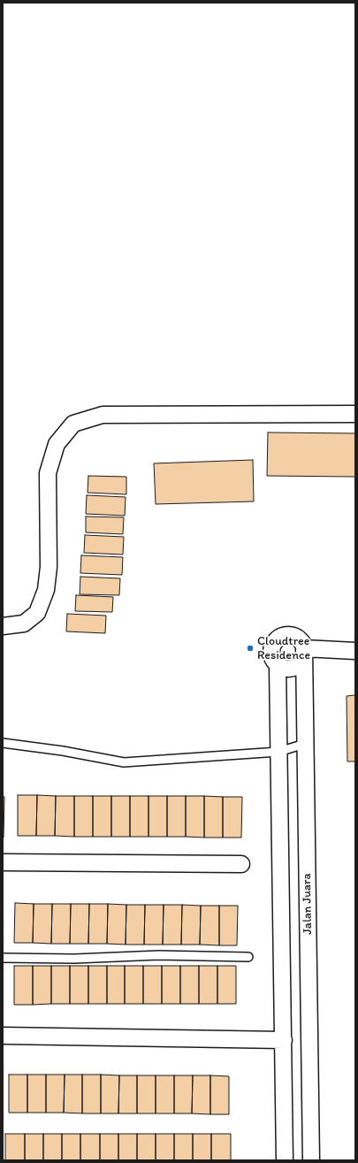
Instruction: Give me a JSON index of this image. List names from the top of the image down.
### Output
{
  "streets": {
    "street": ["Jalan Juara"]
  },
  "places": ["Cloudtree Residence"]
}
